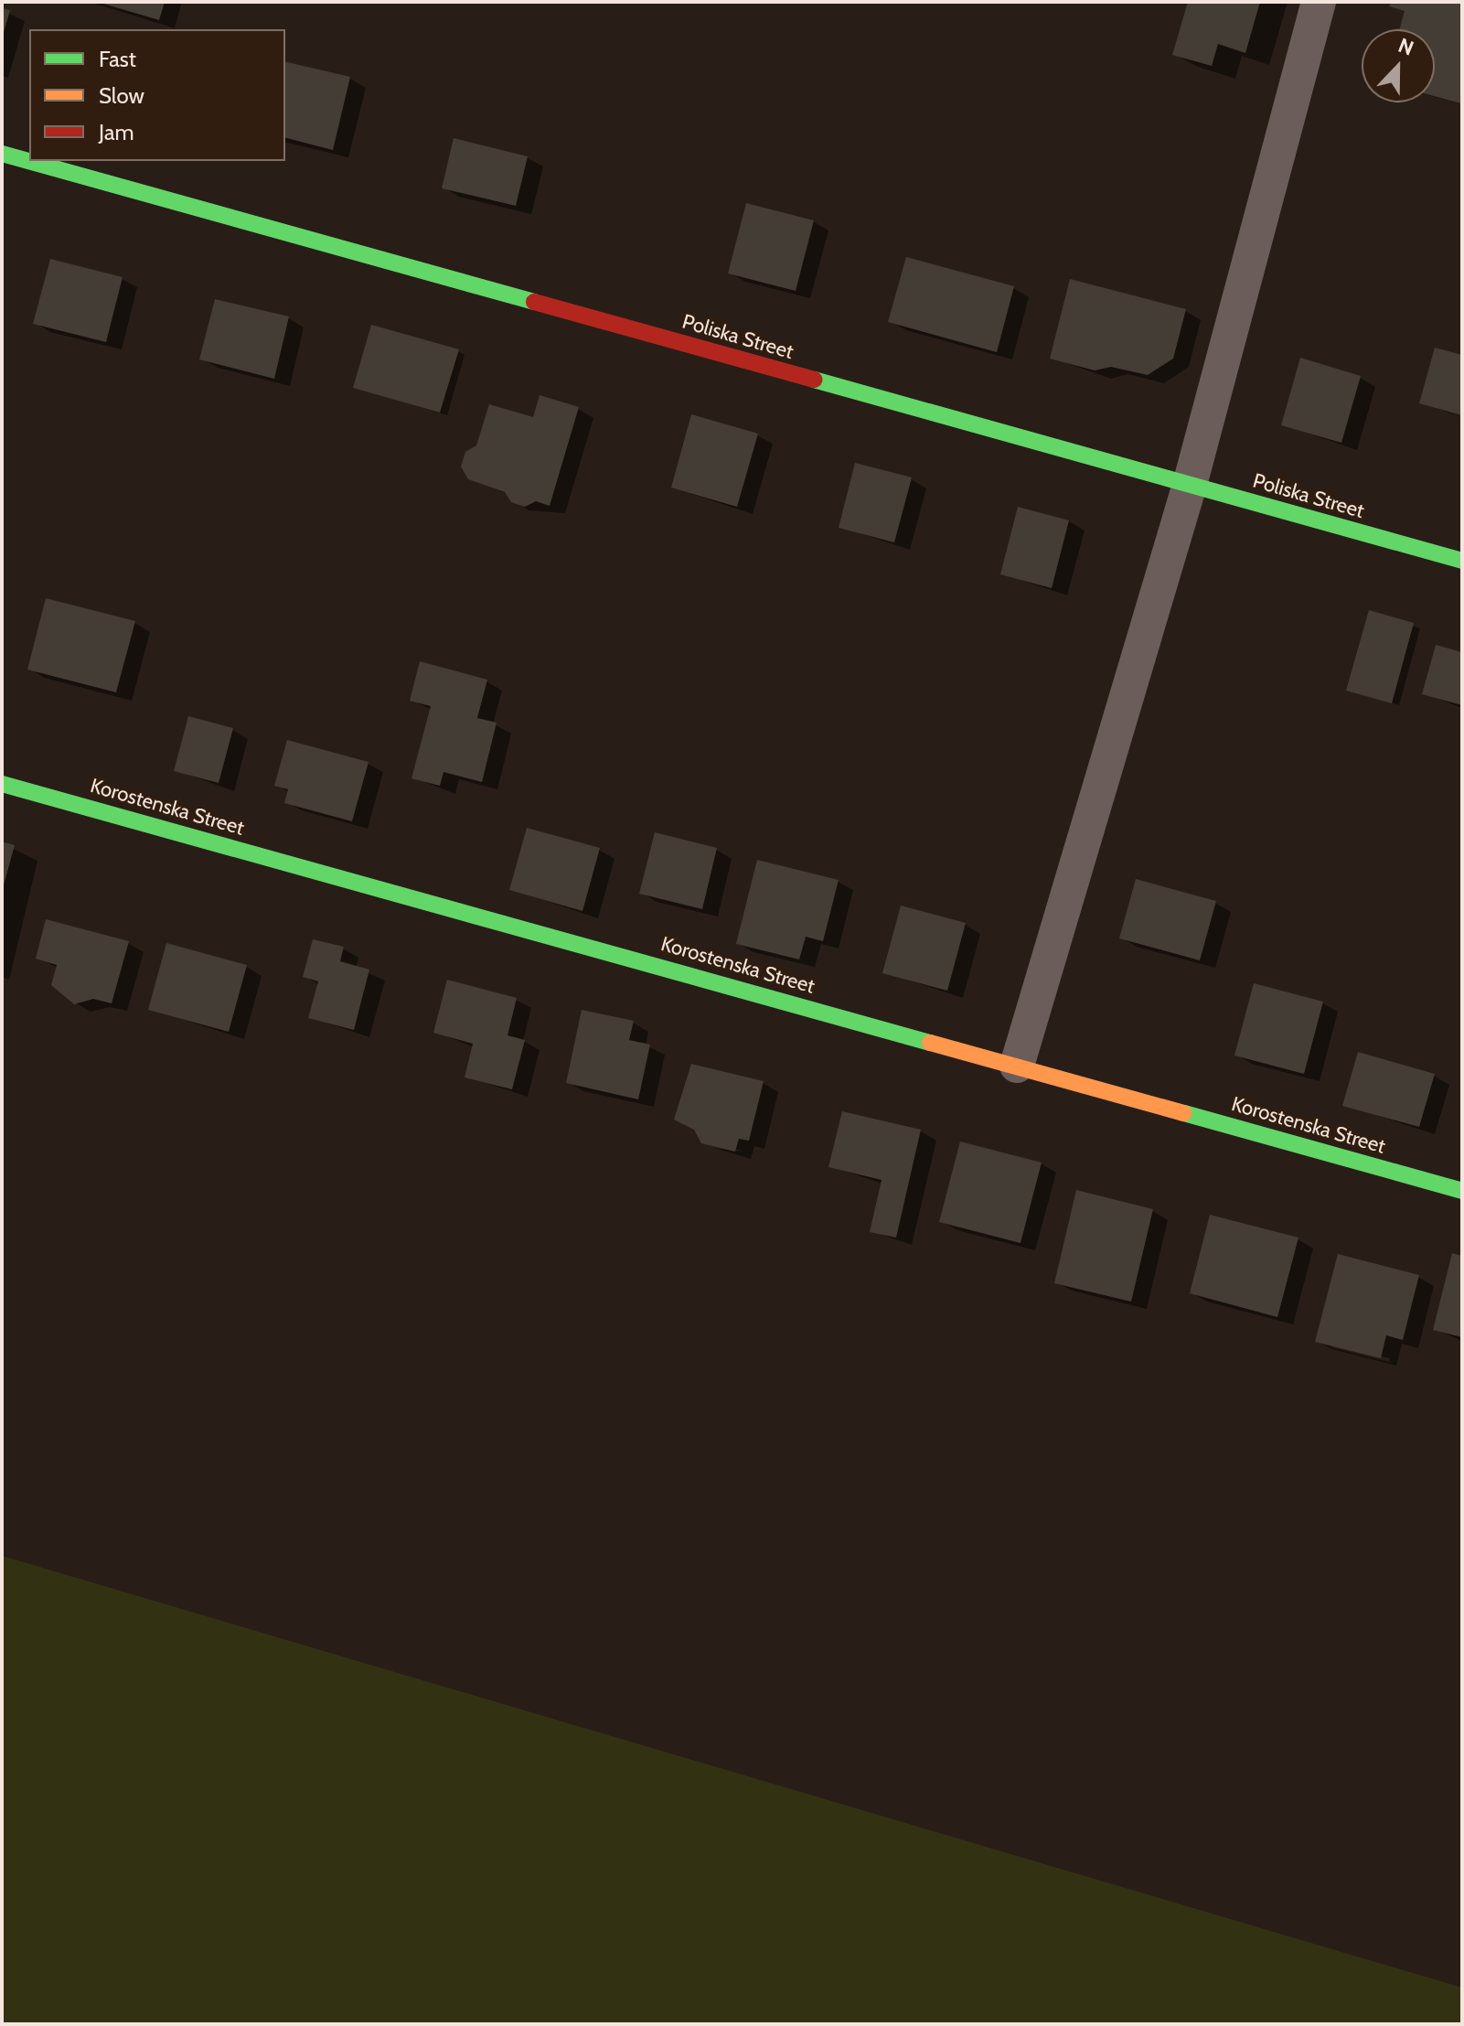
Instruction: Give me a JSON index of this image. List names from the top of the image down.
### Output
{
  "streets": {
    "street": ["Poliska Street", "Korostenska Street"]
  },
  "legend": ["Fast", "Slow", "Jam"],
  "north": "top"
}
